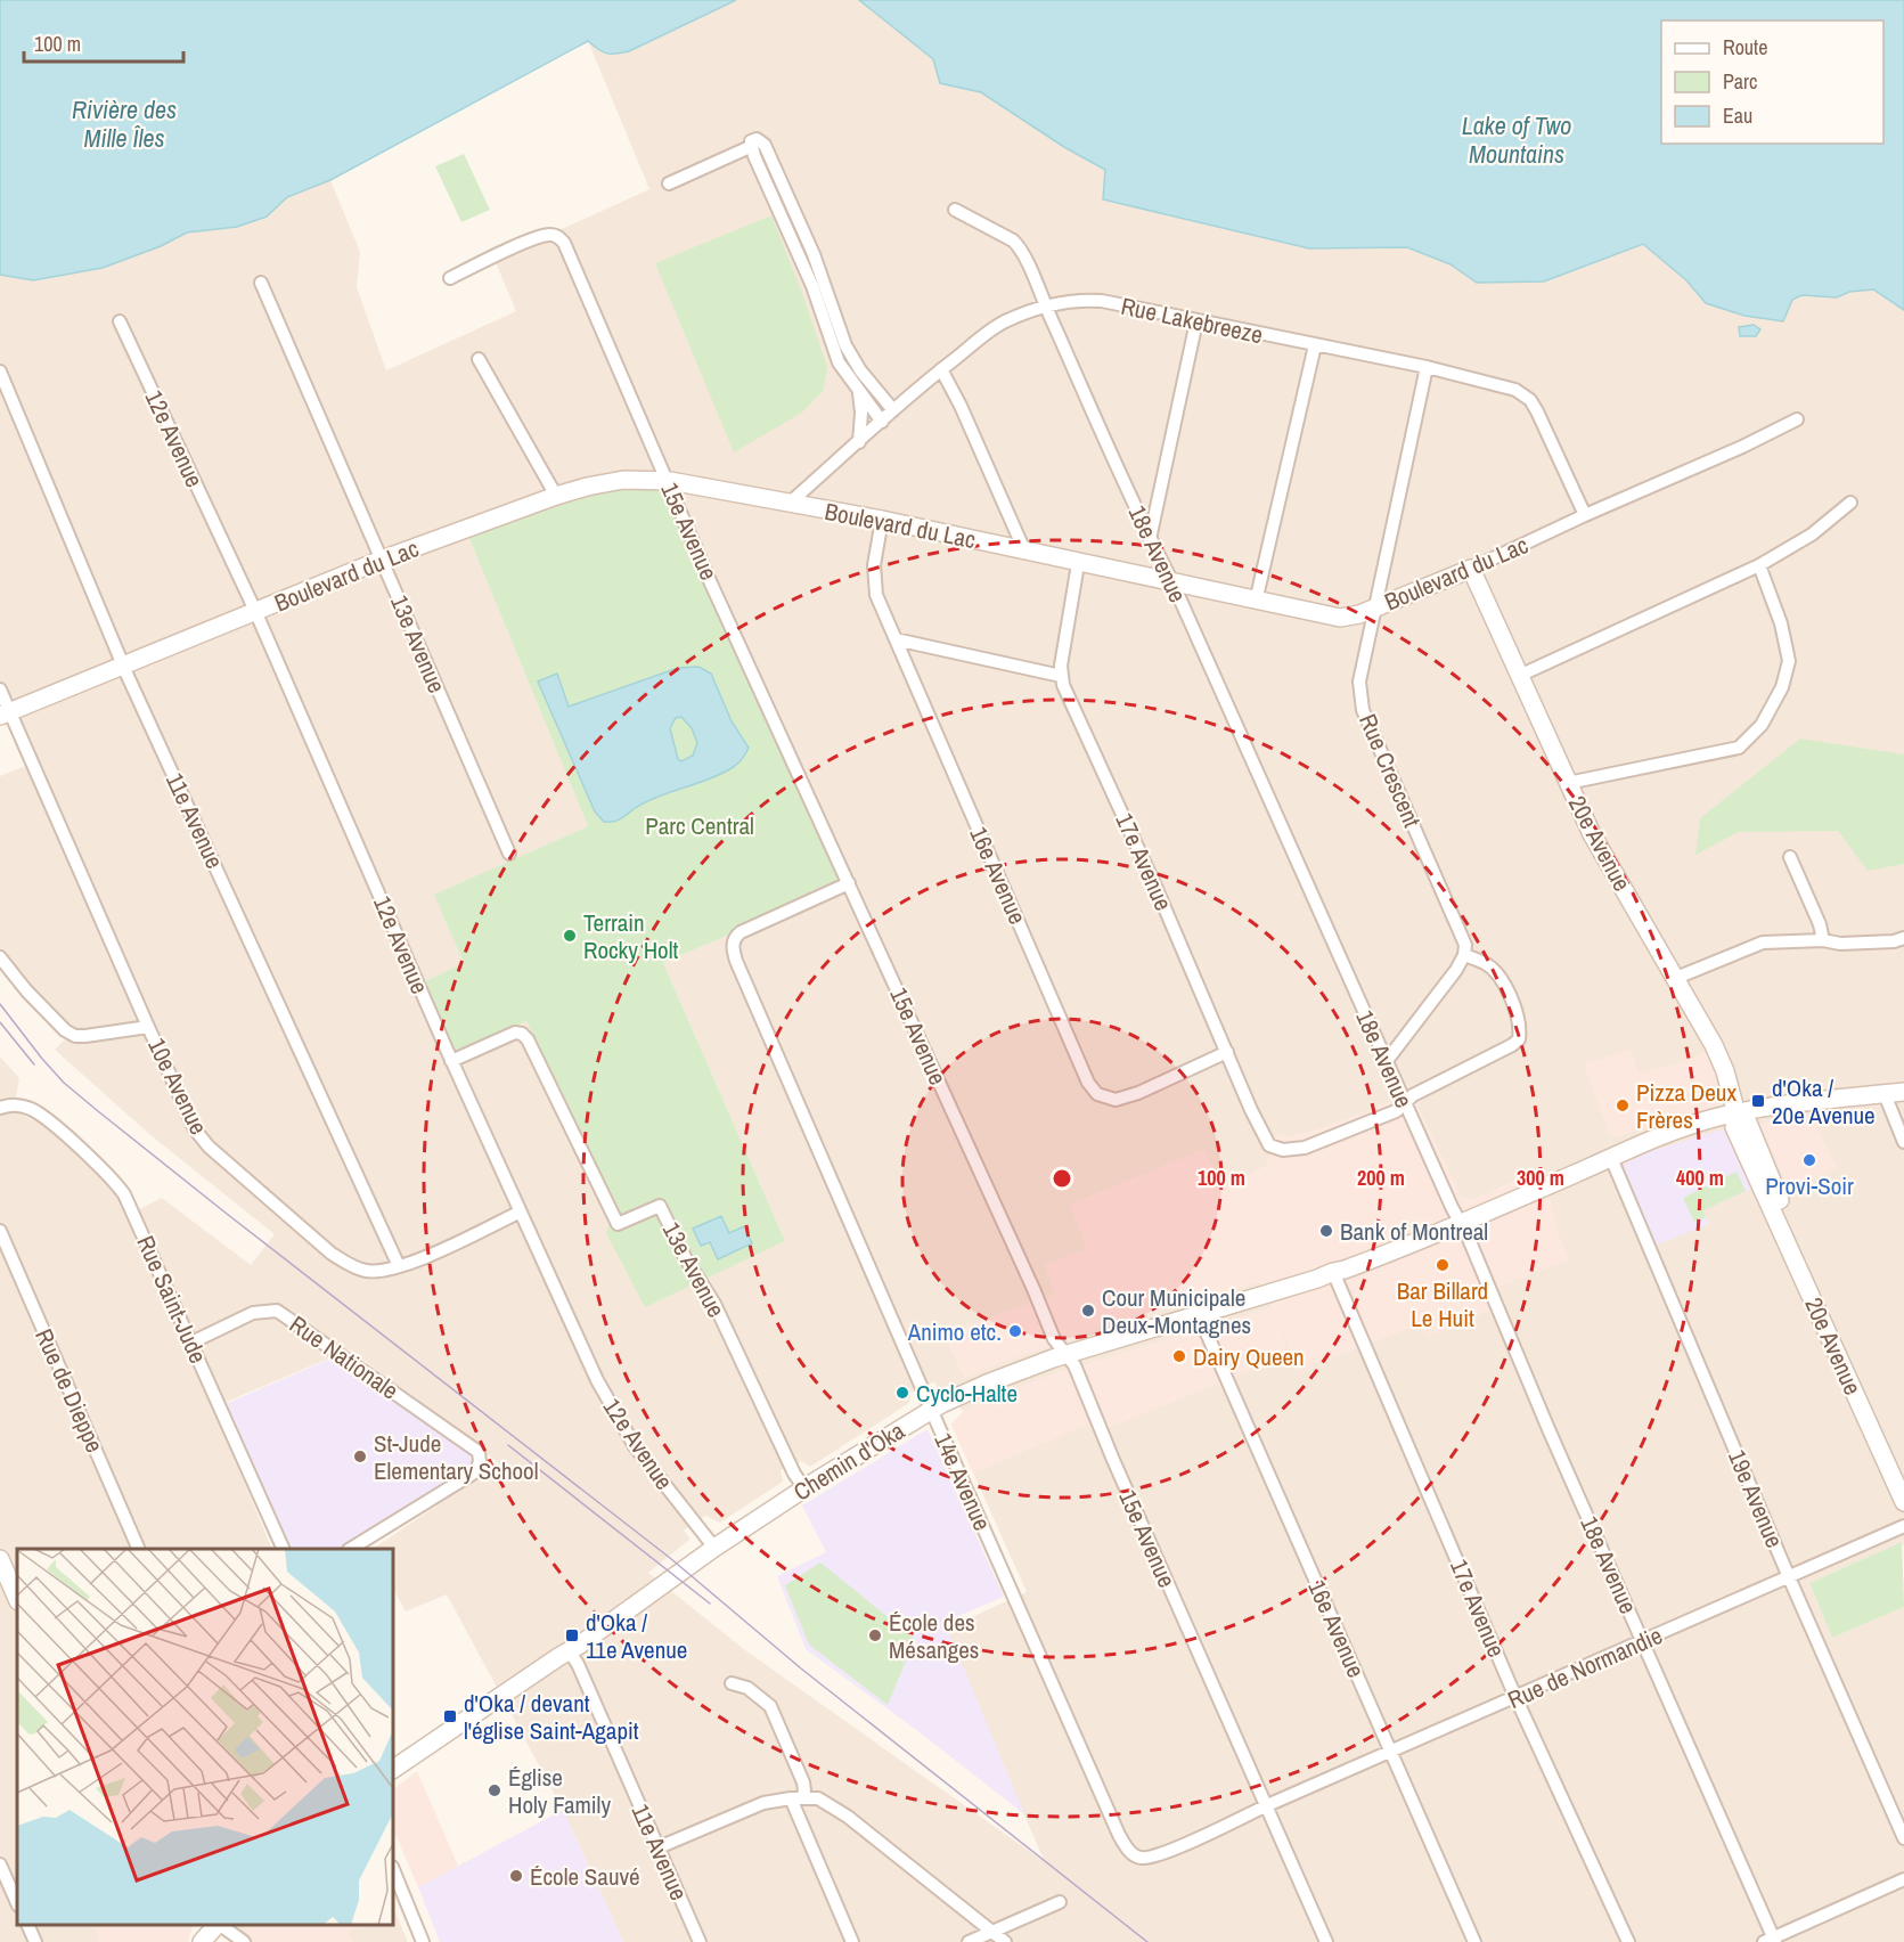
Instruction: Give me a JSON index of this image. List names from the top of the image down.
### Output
{
  "streets": {
    "street": [
      "Rue Lakebreeze",
      "12e Avenue",
      "Boulevard du Lac",
      "15e Avenue",
      "18e Avenue",
      "13e Avenue",
      "Rue Crescent",
      "11e Avenue",
      "20e Avenue",
      "17e Avenue",
      "16e Avenue",
      "10e Avenue",
      "Rue Saint-Jude",
      "Rue Nationale",
      "Rue de Dieppe",
      "Chemin d'Oka",
      "14e Avenue",
      "19e Avenue",
      "Rue de Normandie"
    ]
  },
  "crossings": [
    ["Rue Lakebreeze", "Boulevard du Lac"],
    ["Rue Lakebreeze", "18e Avenue"],
    ["Rue Lakebreeze", "Rue Crescent"],
    ["12e Avenue", "Boulevard du Lac"],
    ["12e Avenue", "13e Avenue"],
    ["12e Avenue", "10e Avenue"],
    ["12e Avenue", "Chemin d'Oka"],
    ["Boulevard du Lac", "15e Avenue"],
    ["Boulevard du Lac", "18e Avenue"],
    ["Boulevard du Lac", "13e Avenue"],
    ["Boulevard du Lac", "Rue Crescent"],
    ["Boulevard du Lac", "11e Avenue"],
    ["Boulevard du Lac", "20e Avenue"],
    ["Boulevard du Lac", "16e Avenue"],
    ["Boulevard du Lac", "10e Avenue"],
    ["15e Avenue", "Chemin d'Oka"],
    ["15e Avenue", "14e Avenue"],
    ["15e Avenue", "Rue de Normandie"],
    ["18e Avenue", "17e Avenue"],
    ["18e Avenue", "Chemin d'Oka"],
    ["18e Avenue", "Rue de Normandie"],
    ["13e Avenue", "Chemin d'Oka"],
    ["11e Avenue", "10e Avenue"],
    ["11e Avenue", "Chemin d'Oka"],
    ["20e Avenue", "Chemin d'Oka"],
    ["17e Avenue", "16e Avenue"],
    ["17e Avenue", "Chemin d'Oka"],
    ["17e Avenue", "Rue de Normandie"],
    ["16e Avenue", "Chemin d'Oka"],
    ["16e Avenue", "Rue de Normandie"],
    ["Rue Saint-Jude", "Rue Nationale"],
    ["Chemin d'Oka", "14e Avenue"],
    ["Chemin d'Oka", "19e Avenue"],
    ["14e Avenue", "Rue de Normandie"],
    ["19e Avenue", "Rue de Normandie"]
  ],
  "water": ["Rivière des Mille Îles", "Lake of Two Mountains"],
  "parks": ["Parc Central"],
  "places": {
    "other": [
      "Terrain Rocky Holt",
      "Pizza Deux Frères",
      "Provi-Soir",
      "Bank of Montreal",
      "Bar Billard Le Huit",
      "Cour Municipale Deux-Montagnes",
      "Animo etc.",
      "Dairy Queen",
      "Cyclo-Halte",
      "St-Jude Elementary School",
      "École des Mésanges",
      "Église Holy Family",
      "École Sauvé"
    ],
    "transit": ["d'Oka / 20e Avenue", "d'Oka / 11e Avenue", "d'Oka / devant l'église Saint-Agapit"]
  },
  "legend": ["Route", "Parc", "Eau"],
  "scale_bar": "100 m",
  "rings": [
    "100 m",
    "200 m",
    "300 m",
    "400 m"
  ]
}
